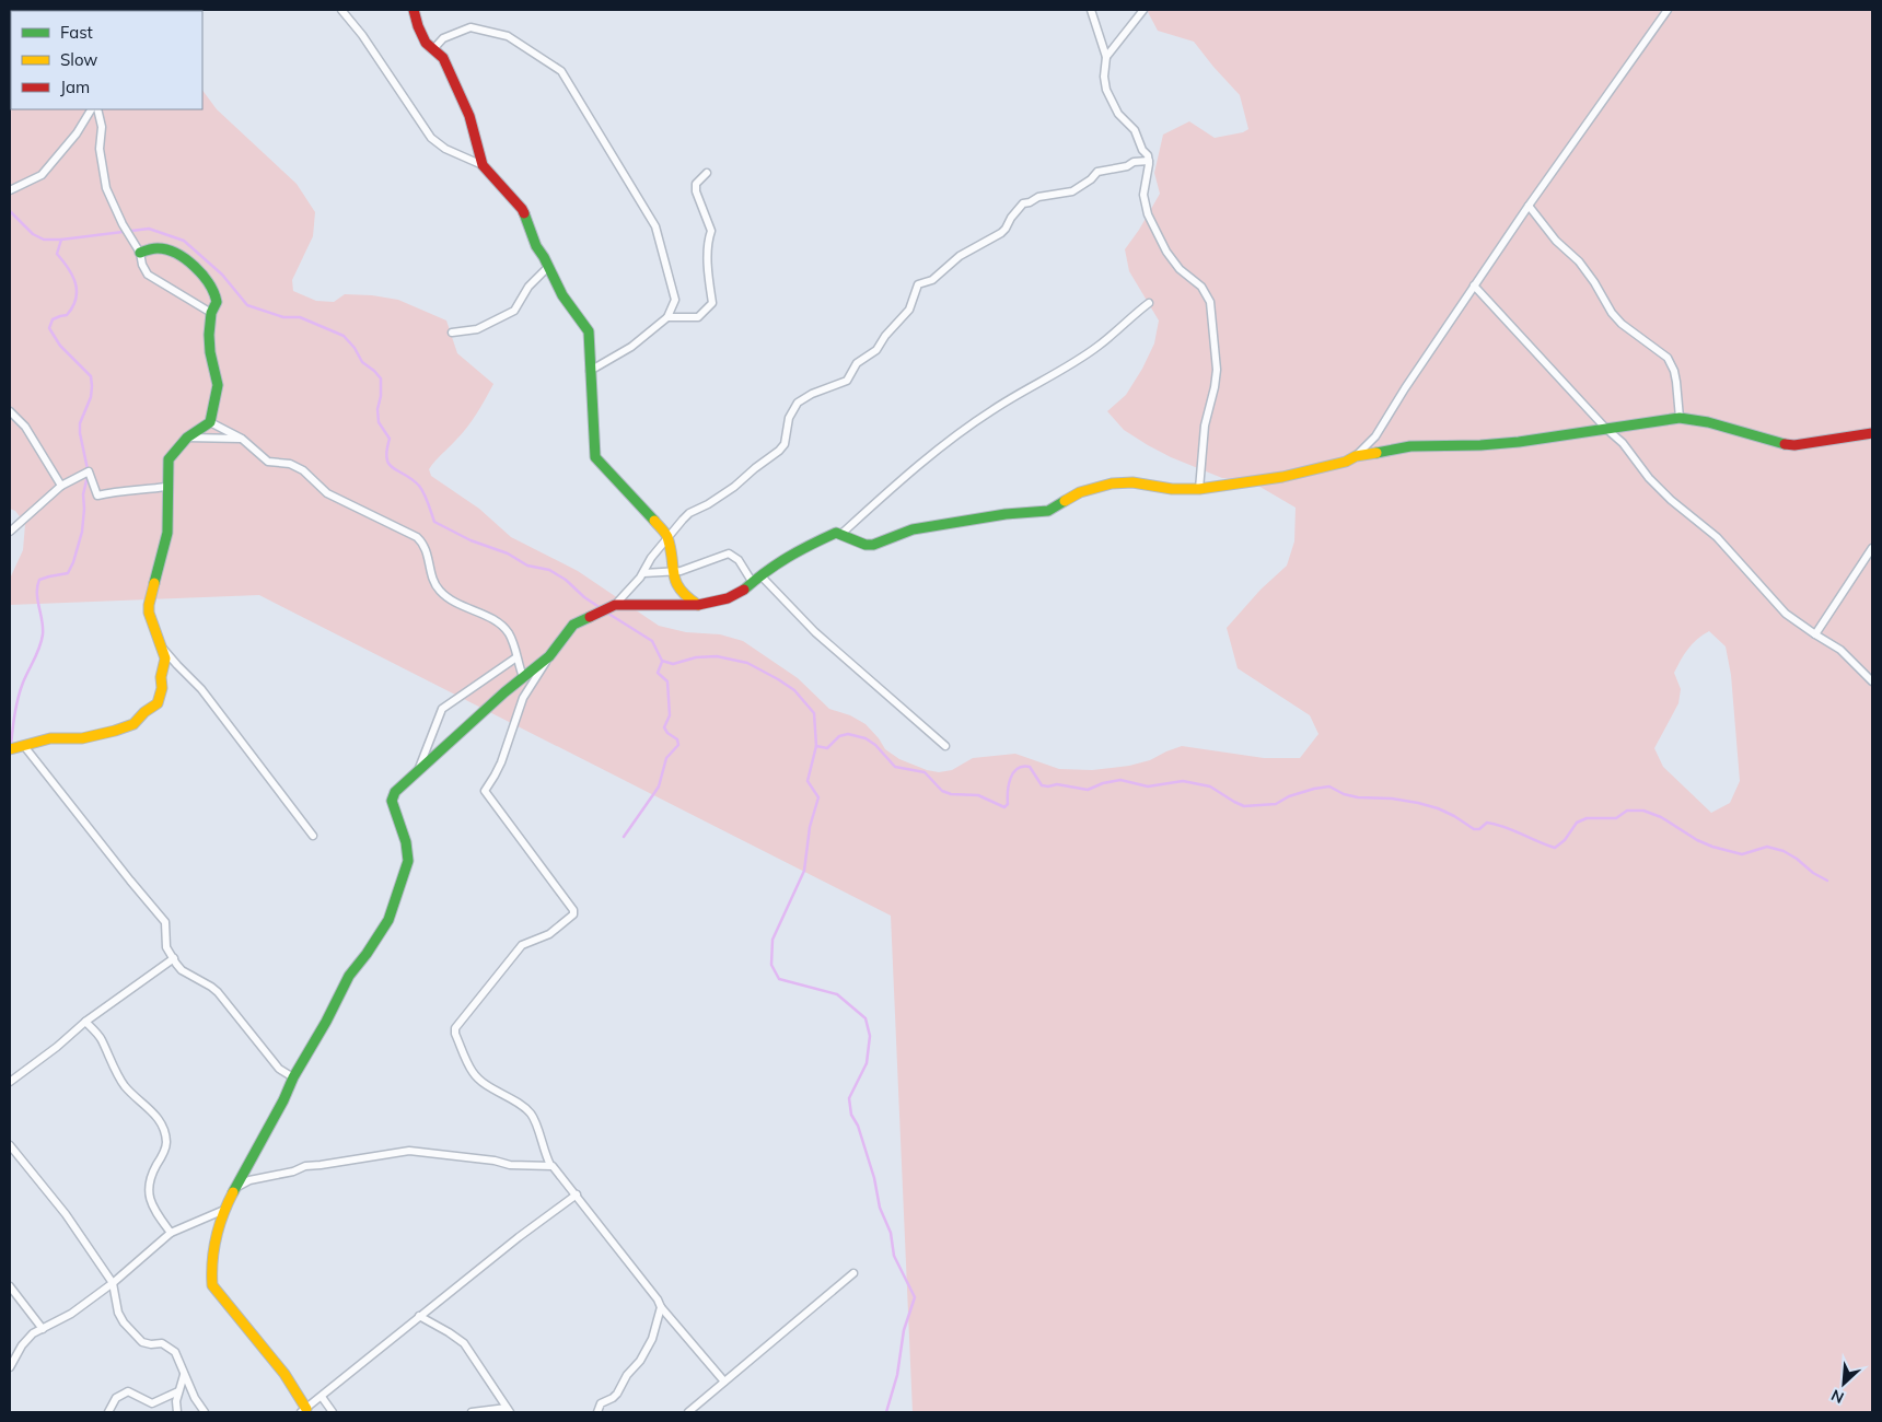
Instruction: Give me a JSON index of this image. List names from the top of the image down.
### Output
{
  "legend": ["Fast", "Slow", "Jam"],
  "north": "bottom left"
}
